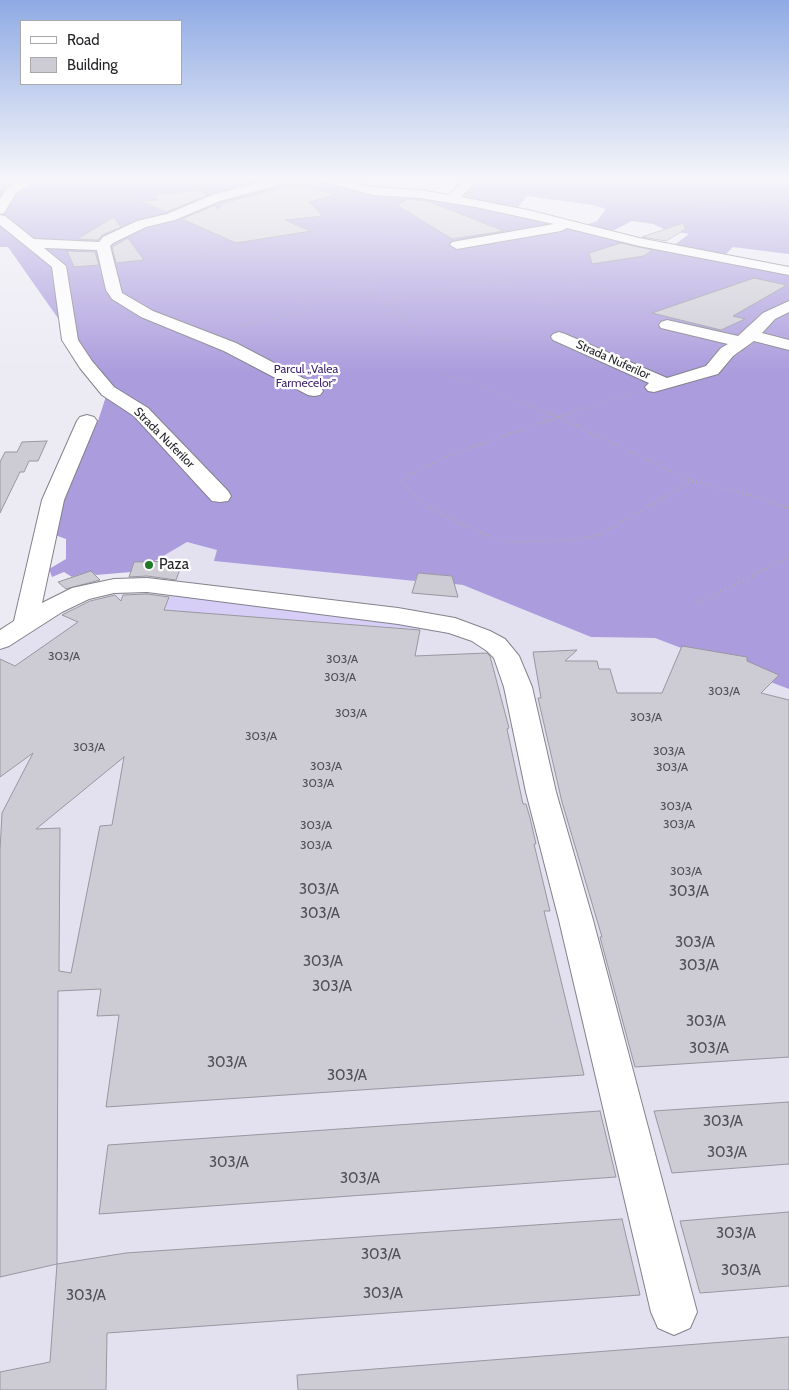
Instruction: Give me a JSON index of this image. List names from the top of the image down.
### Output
{
  "streets": {
    "main road": ["Strada Nuferilor"]
  },
  "parks": ["Parcul „Valea Farmecelor”"],
  "places": ["Paza"],
  "house_numbers": [
    "303/A",
    "303/A",
    "303/A",
    "303/A",
    "303/A",
    "303/A",
    "303/A",
    "303/A",
    "303/A",
    "303/A",
    "303/A",
    "303/A",
    "303/A",
    "303/A",
    "303/A",
    "303/A",
    "303/A",
    "303/A",
    "303/A",
    "303/A",
    "303/A",
    "303/A",
    "303/A",
    "303/A",
    "303/A",
    "303/A",
    "303/A",
    "303/A",
    "303/A",
    "303/A",
    "303/A",
    "303/A",
    "303/A",
    "303/A",
    "303/A",
    "303/A",
    "303/A"
  ],
  "legend": ["Road", "Building"]
}
